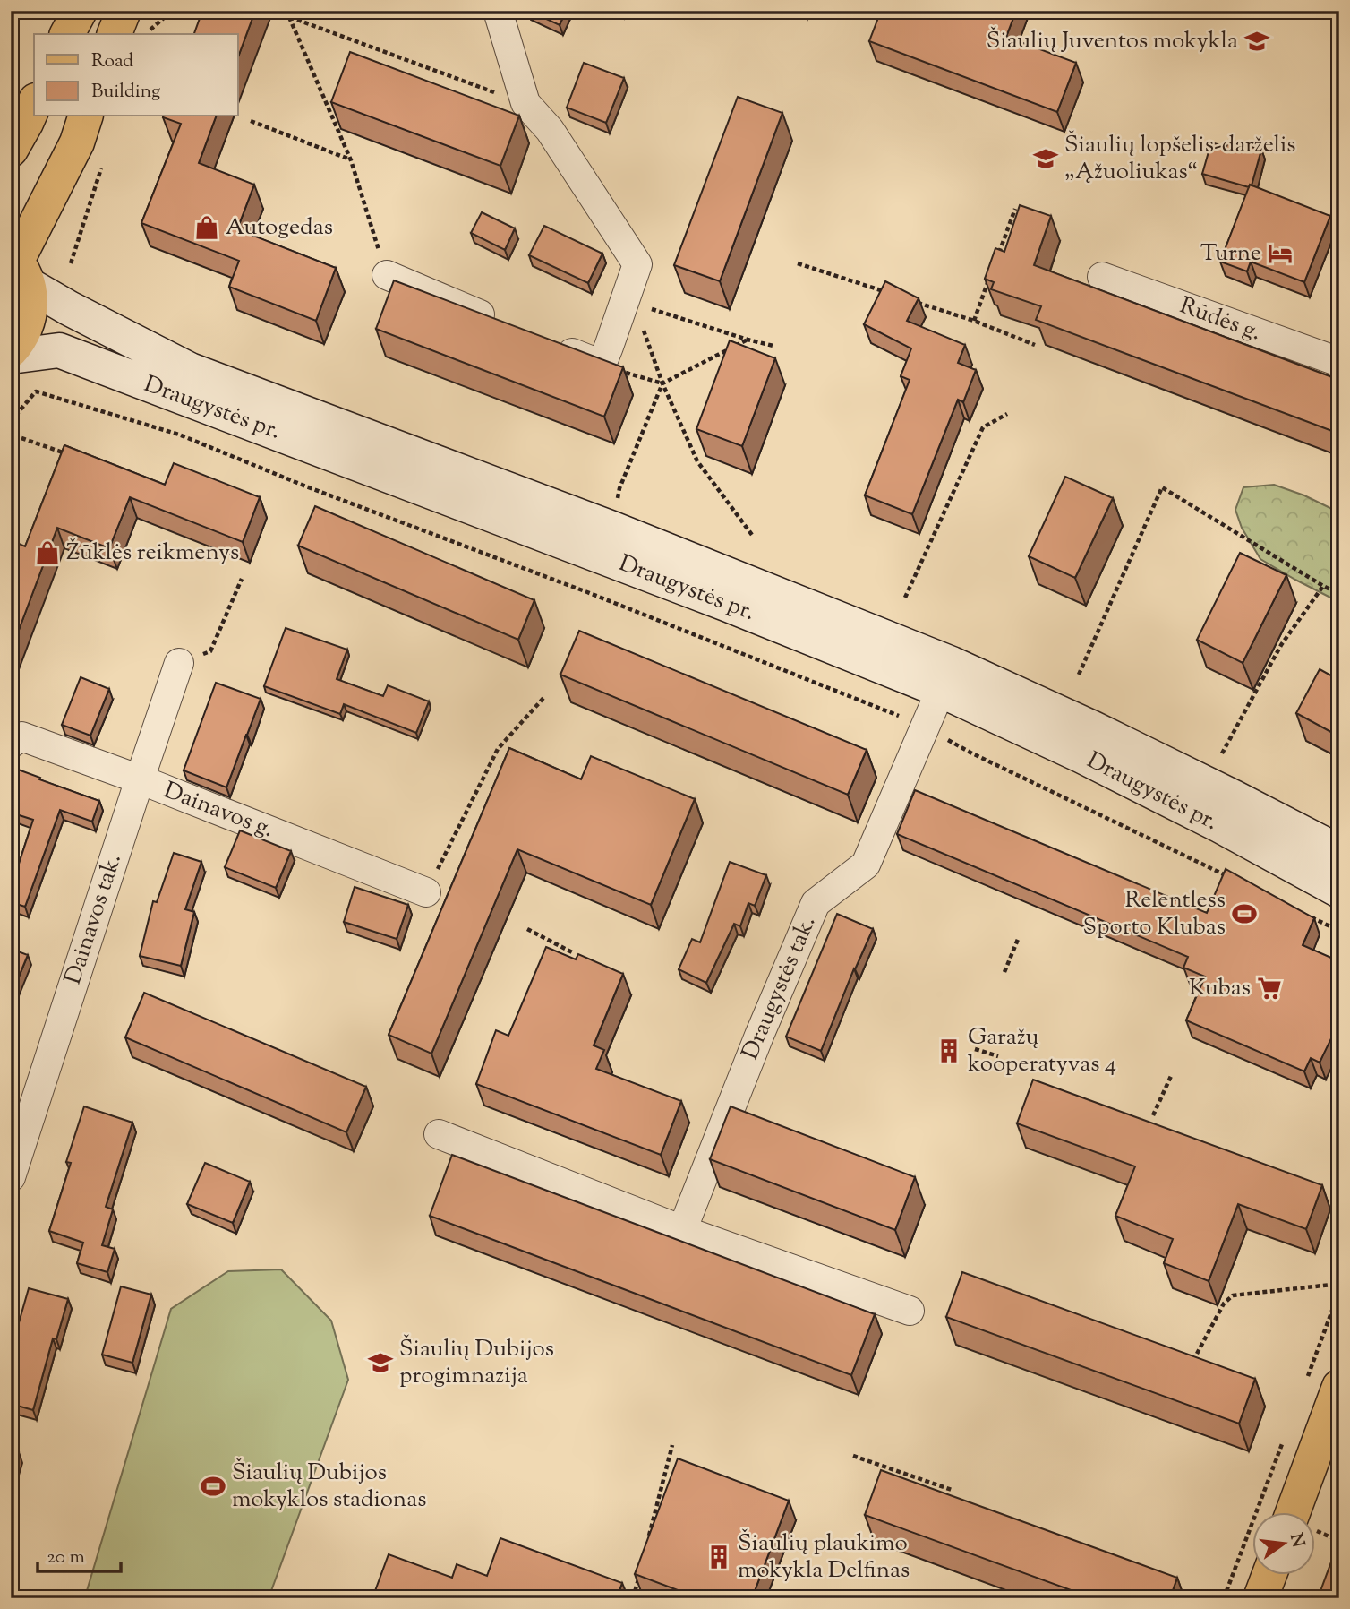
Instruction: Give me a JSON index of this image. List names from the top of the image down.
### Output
{
  "streets": {
    "main road": ["Draugystės pr."],
    "street": [
      "Rūdės g.",
      "Dainavos g.",
      "Dainavos tak.",
      "Draugystės tak."
    ]
  },
  "crossings": [
    ["Draugystės pr.", "Draugystės tak."],
    ["Dainavos g.", "Dainavos tak."]
  ],
  "places": {
    "school or university": ["Šiaulių Juventos mokykla", "Šiaulių lopšelis-darželis „Ąžuoliukas“", "Šiaulių Dubijos progimnazija"],
    "shop": ["Autogedas", "Žūklės reikmenys"],
    "hotel": ["Turne"],
    "sports": ["Relentless Sporto Klubas", "Šiaulių Dubijos mokyklos stadionas"],
    "supermarket": ["Kubas"],
    "building": ["Garažų kooperatyvas 4", "Šiaulių plaukimo mokykla Delfinas"]
  },
  "legend": ["Road", "Building"],
  "scale_bar": "20 m",
  "north": "right"
}
